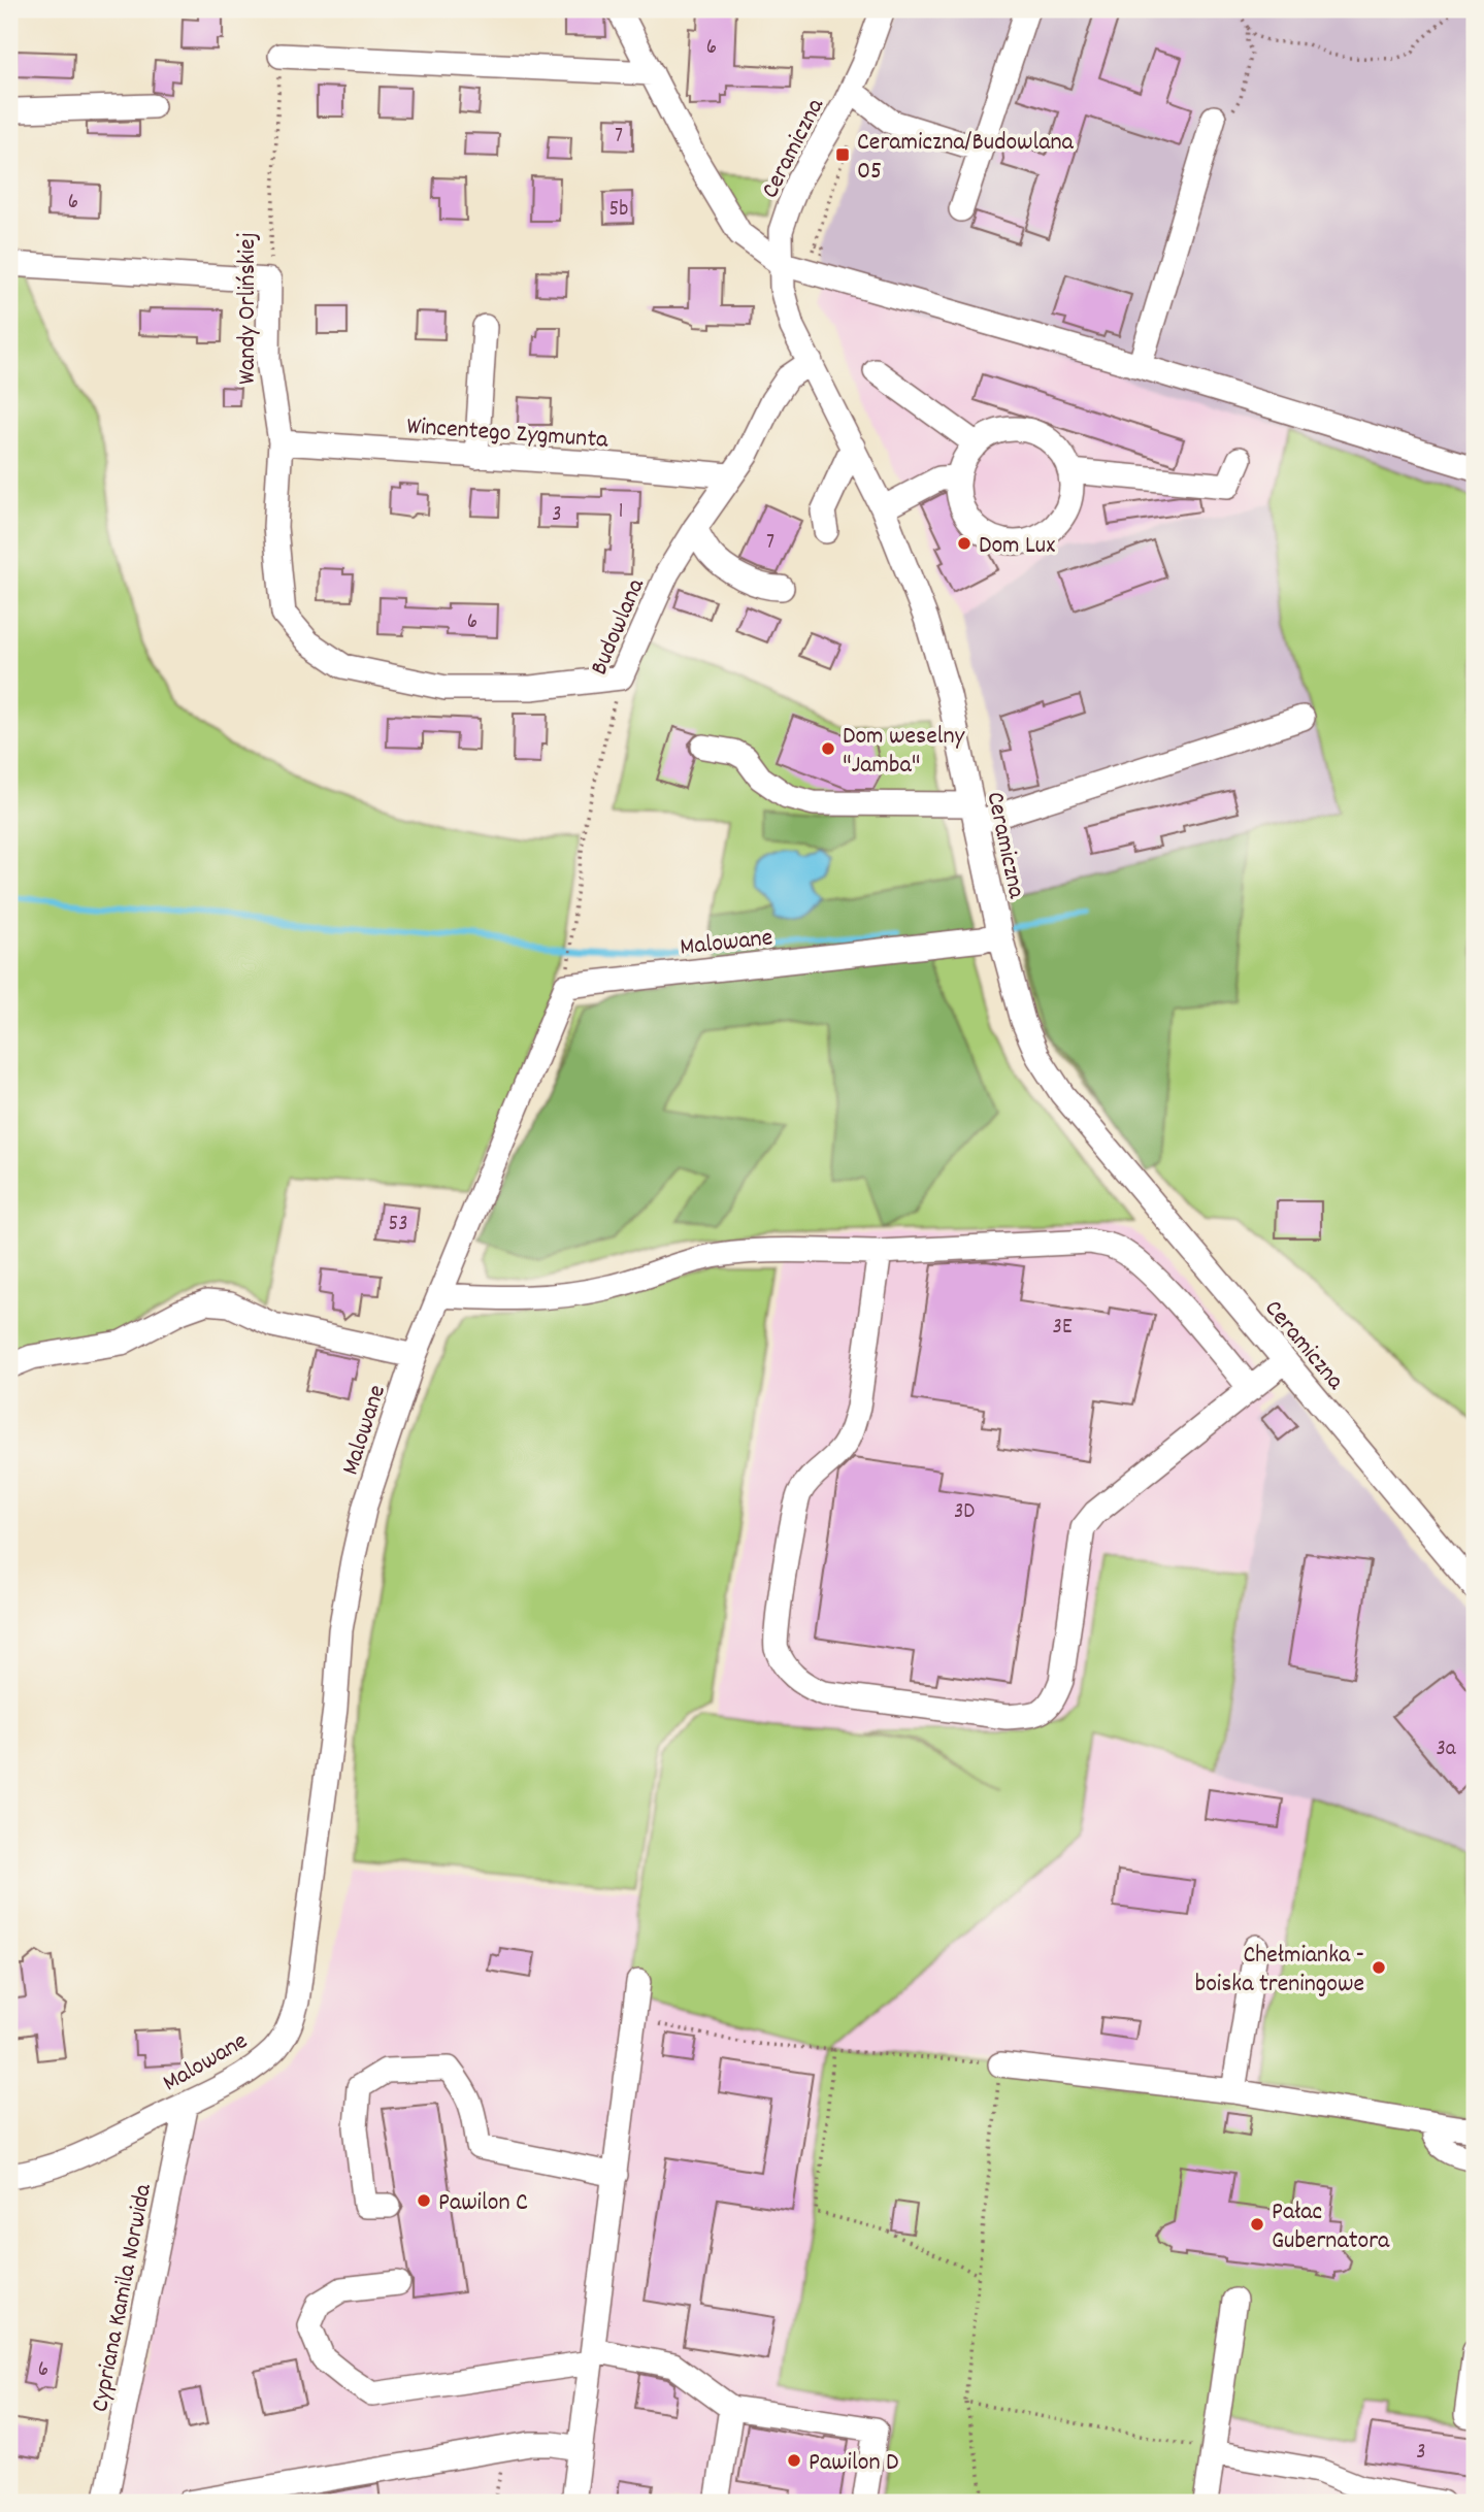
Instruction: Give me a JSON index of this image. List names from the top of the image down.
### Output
{
  "streets": {
    "street": [
      "Ceramiczna",
      "Wandy Orlińskiej",
      "Wincentego Zygmunta",
      "Budowlana",
      "Malowane",
      "Cypriana Kamila Norwida"
    ]
  },
  "crossings": [
    ["Ceramiczna", "Budowlana"],
    ["Ceramiczna", "Malowane"],
    ["Wandy Orlińskiej", "Wincentego Zygmunta"],
    ["Wandy Orlińskiej", "Budowlana"],
    ["Wincentego Zygmunta", "Budowlana"],
    ["Malowane", "Cypriana Kamila Norwida"]
  ],
  "places": {
    "transit": ["Ceramiczna/Budowlana 05"],
    "other": [
      "Dom Lux",
      "Dom weselny \"Jamba\"",
      "Chełmianka - boiska treningowe",
      "Pawilon C",
      "Pałac Gubernatora",
      "Pawilon D"
    ]
  },
  "house_numbers": [
    "6",
    "7",
    "6",
    "5b",
    "1",
    "3",
    "7",
    "6",
    "53",
    "3E",
    "3D",
    "3a",
    "6",
    "3"
  ]
}
